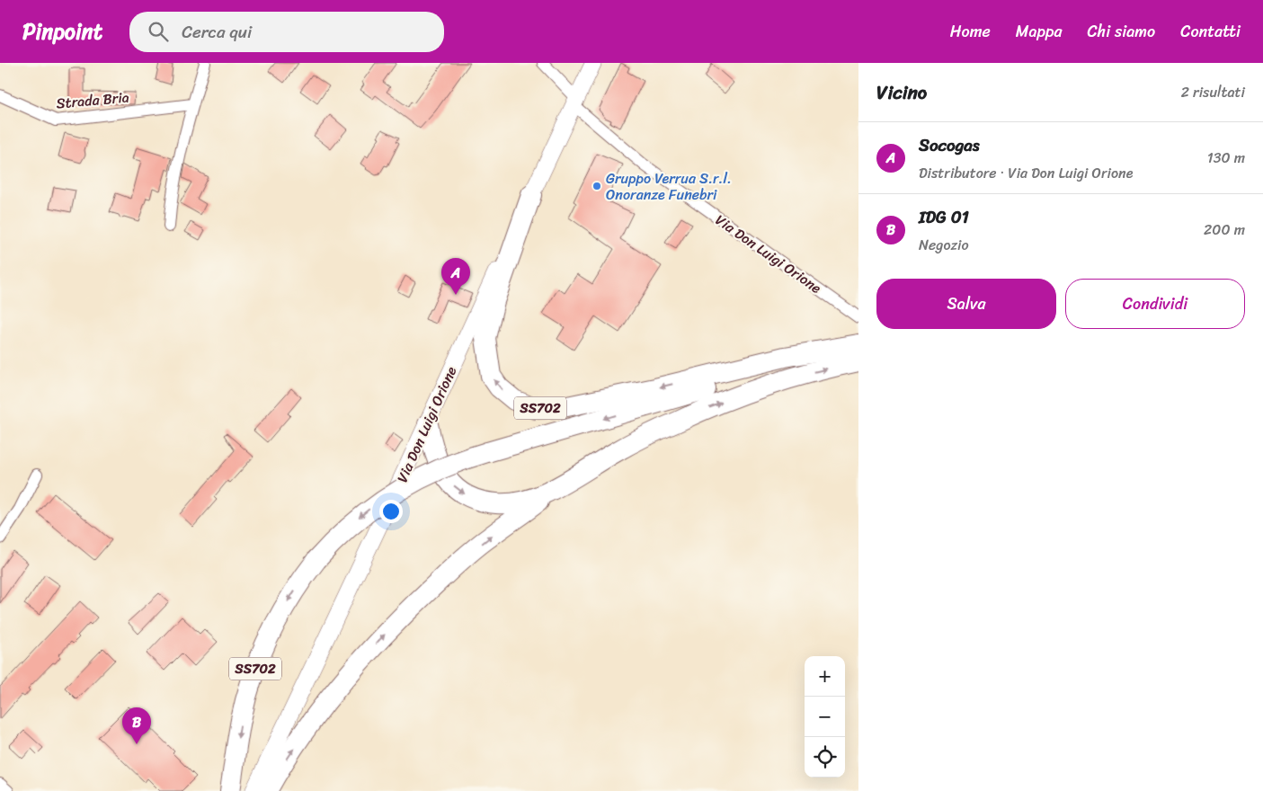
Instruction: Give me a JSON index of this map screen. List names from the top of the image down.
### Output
{
  "streets": {
    "highway": ["SS702"],
    "main road": ["Via Don Luigi Orione"],
    "street": ["Strada Bria"]
  },
  "crossings": [
    ["Via Don Luigi Orione", "SS702"]
  ],
  "places": ["Gruppo Verrua S.r.l. Onoranze Funebri"],
  "page": {
    "header": "Pinpoint",
    "search": "Cerca qui",
    "nav": [
      "Home",
      "Mappa",
      "Chi siamo",
      "Contatti"
    ],
    "heading": ["Vicino", "2 risultati"],
    "list": [
      {
        "mark": "A",
        "name": "Socogas",
        "note": "Distributore · Via Don Luigi Orione",
        "value": "130 m"
      },
      {
        "mark": "B",
        "name": "IDG 01",
        "note": "Negozio",
        "value": "200 m"
      }
    ],
    "pins": ["A", "B"],
    "buttons": ["Salva", "Condividi"],
    "map_buttons": ["+", "−"]
  }
}
